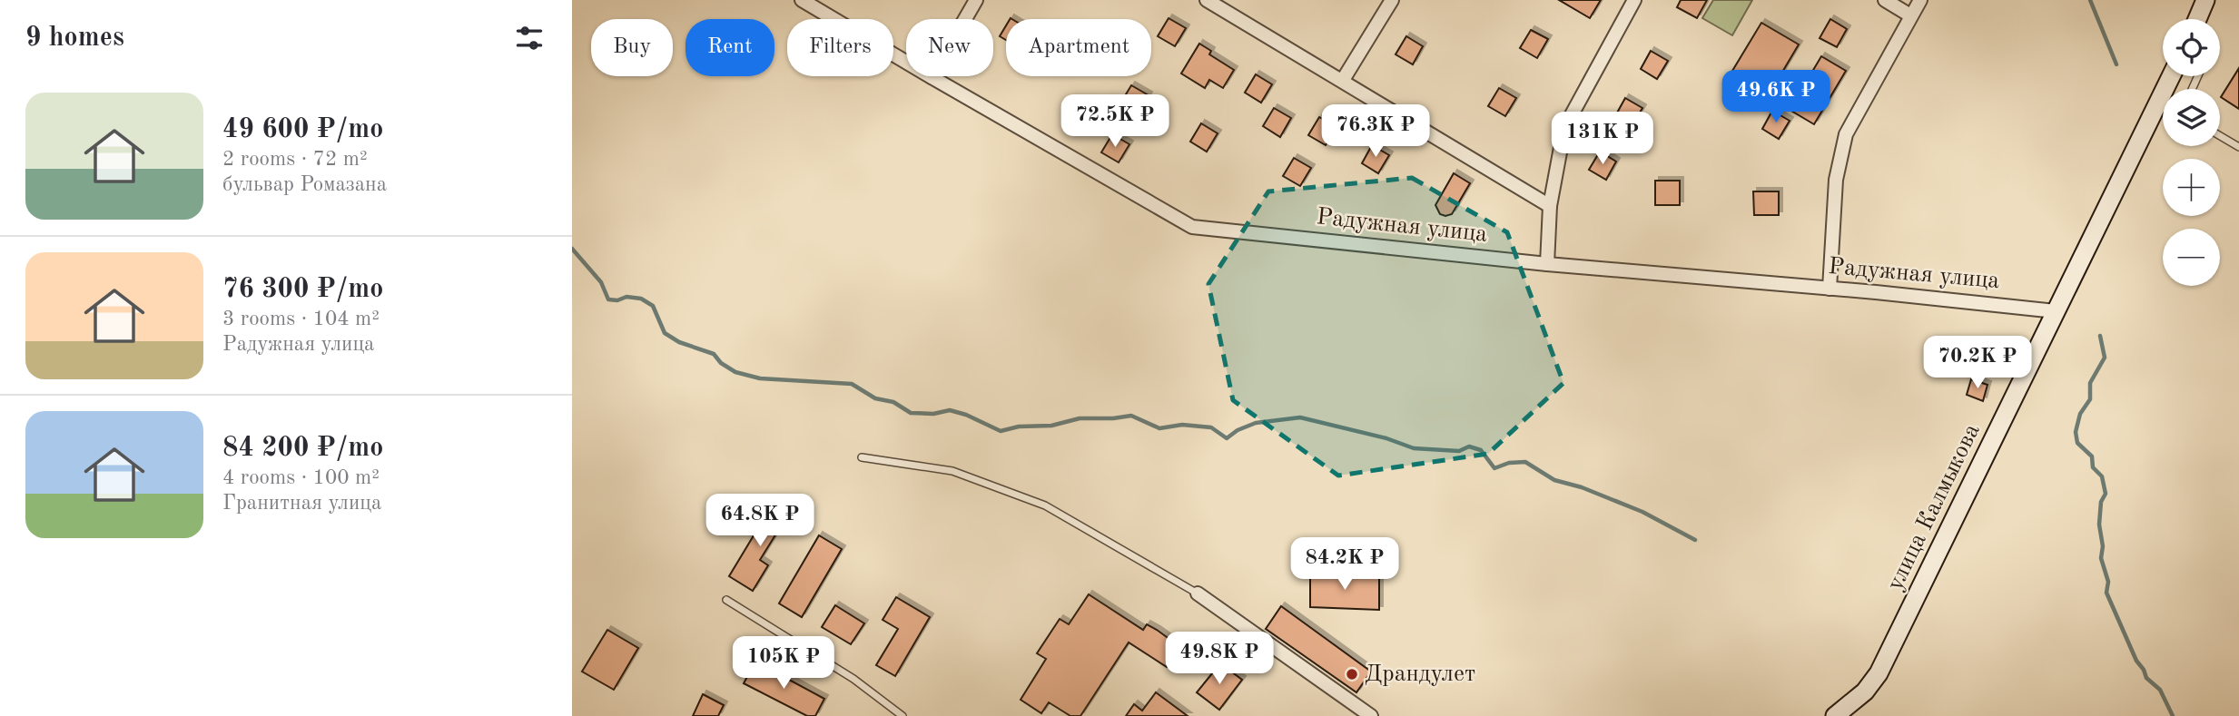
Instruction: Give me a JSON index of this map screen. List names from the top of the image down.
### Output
{
  "streets": {
    "main road": ["улица Калмыкова"],
    "street": ["Радужная улица"]
  },
  "crossings": [
    ["Радужная улица", "улица Калмыкова"]
  ],
  "places": ["Драндулет"],
  "page": {
    "heading": "9 homes",
    "map_buttons": ["+", "−"],
    "chip": [
      "Buy",
      "Rent",
      "Filters",
      "New",
      "Apartment"
    ],
    "price": [
      "49.6K ₽",
      "72.5K ₽",
      "76.3K ₽",
      "131K ₽",
      "70.2K ₽",
      "64.8K ₽",
      "84.2K ₽",
      "49.8K ₽",
      "105K ₽"
    ],
    "list": [
      {
        "name": "49 600 ₽/mo",
        "note": "2 rooms · 72 m² · бульвар Ромазана"
      },
      {
        "name": "76 300 ₽/mo",
        "note": "3 rooms · 104 m² · Радужная улица"
      },
      {
        "name": "84 200 ₽/mo",
        "note": "4 rooms · 100 m² · Гранитная улица"
      }
    ]
  }
}
